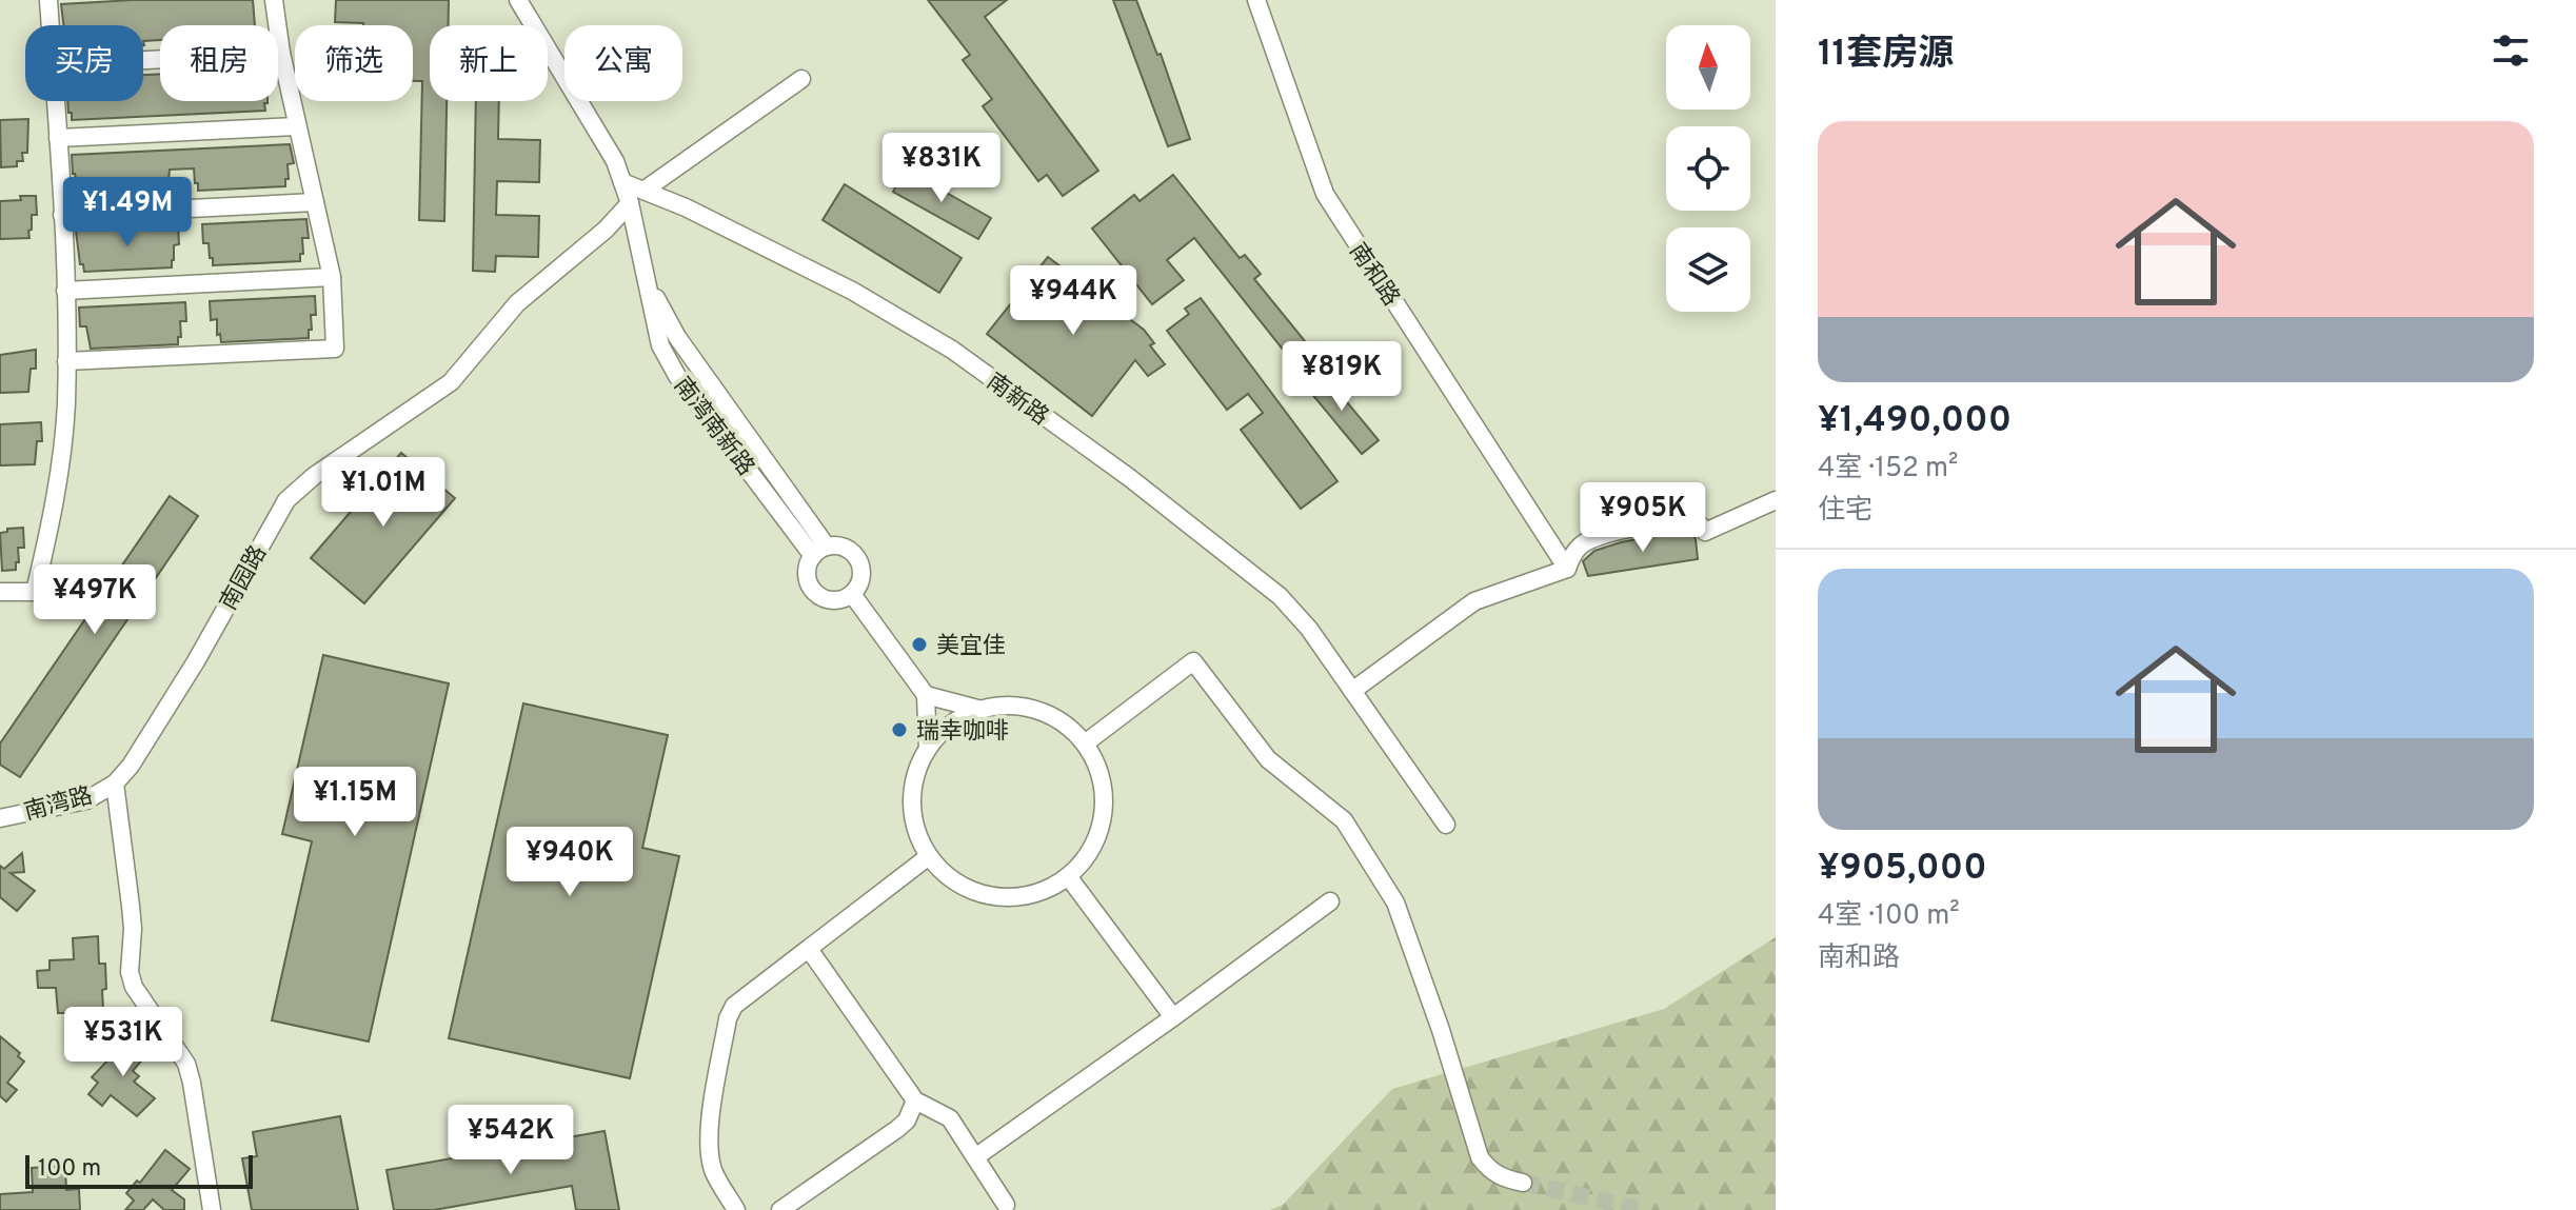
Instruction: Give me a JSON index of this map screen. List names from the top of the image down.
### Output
{
  "streets": {
    "street": [
      "南和路",
      "南新路",
      "南湾南新路",
      "南园路",
      "南湾路"
    ]
  },
  "crossings": [
    ["南新路", "南湾南新路"],
    ["南湾南新路", "南园路"],
    ["南园路", "南湾路"]
  ],
  "places": ["美宜佳", "瑞幸咖啡"],
  "scale_bar": "100 m",
  "north": "top",
  "page": {
    "heading": "11套房源",
    "chip": [
      "买房",
      "租房",
      "筛选",
      "新上",
      "公寓"
    ],
    "list": [
      {
        "name": "¥1,490,000",
        "note": "4室 · 152 m² · 住宅"
      },
      {
        "name": "¥905,000",
        "note": "4室 · 100 m² · 南和路"
      }
    ],
    "price": [
      "¥831K",
      "¥1.49M",
      "¥944K",
      "¥819K",
      "¥1.01M",
      "¥905K",
      "¥497K",
      "¥1.15M",
      "¥940K",
      "¥531K",
      "¥542K"
    ],
    "scale": "100 m"
  }
}
